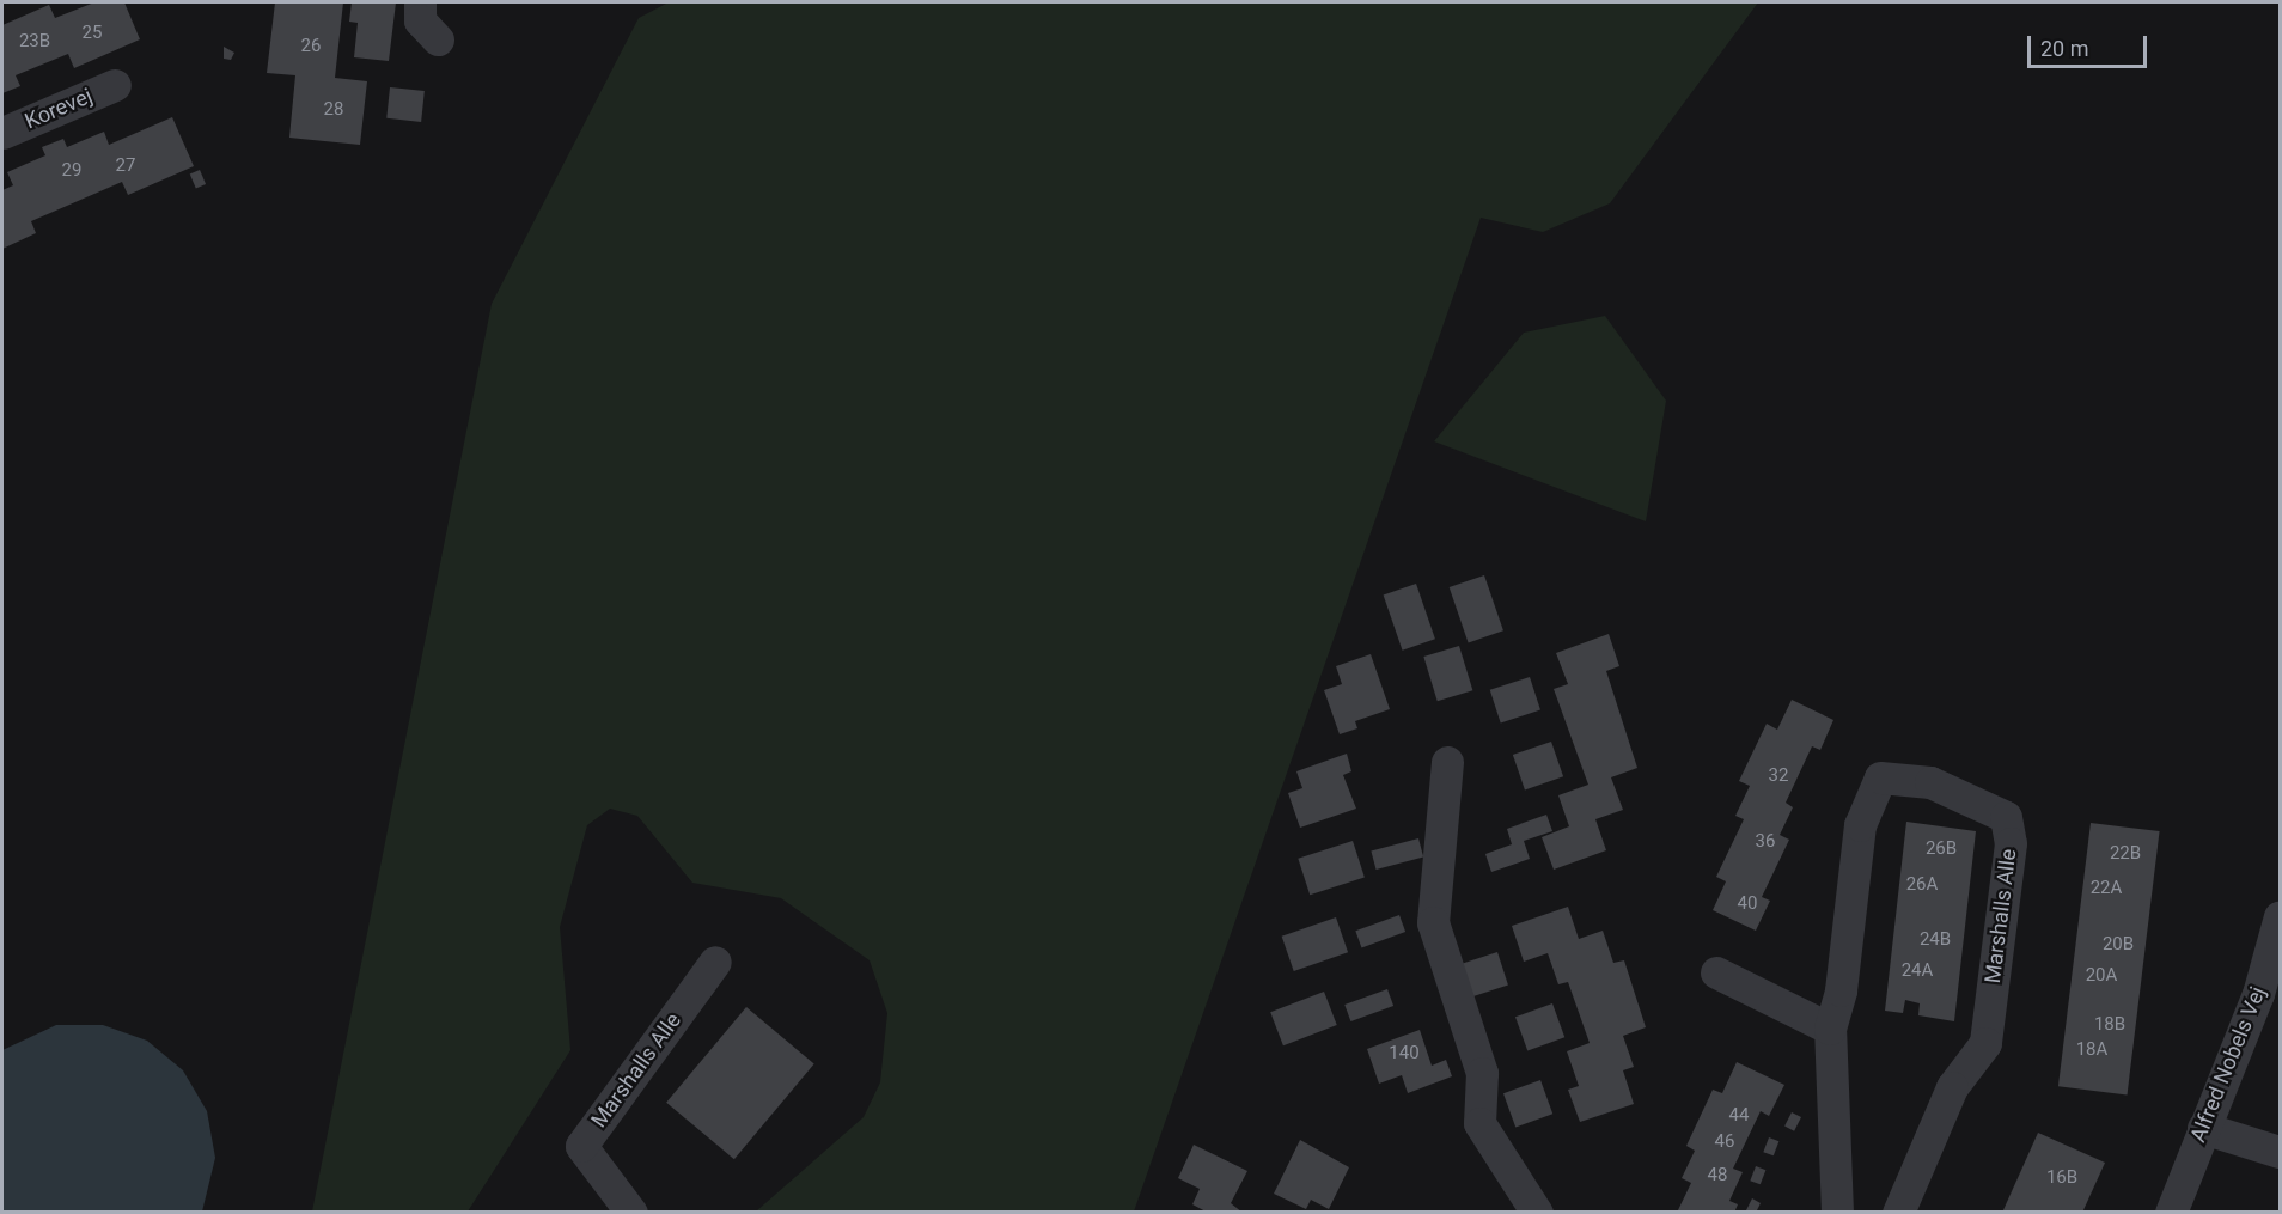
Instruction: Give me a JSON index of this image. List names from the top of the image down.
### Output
{
  "streets": {
    "street": ["Korevej", "Marshalls Alle", "Alfred Nobels Vej"]
  },
  "house_numbers": [
    "25",
    "23B",
    "26",
    "28",
    "27",
    "29",
    "32",
    "36",
    "26B",
    "22B",
    "26A",
    "22A",
    "40",
    "24B",
    "20B",
    "24A",
    "20A",
    "18B",
    "18A",
    "140",
    "44",
    "46",
    "48",
    "16B"
  ],
  "scale_bar": "20 m"
}
